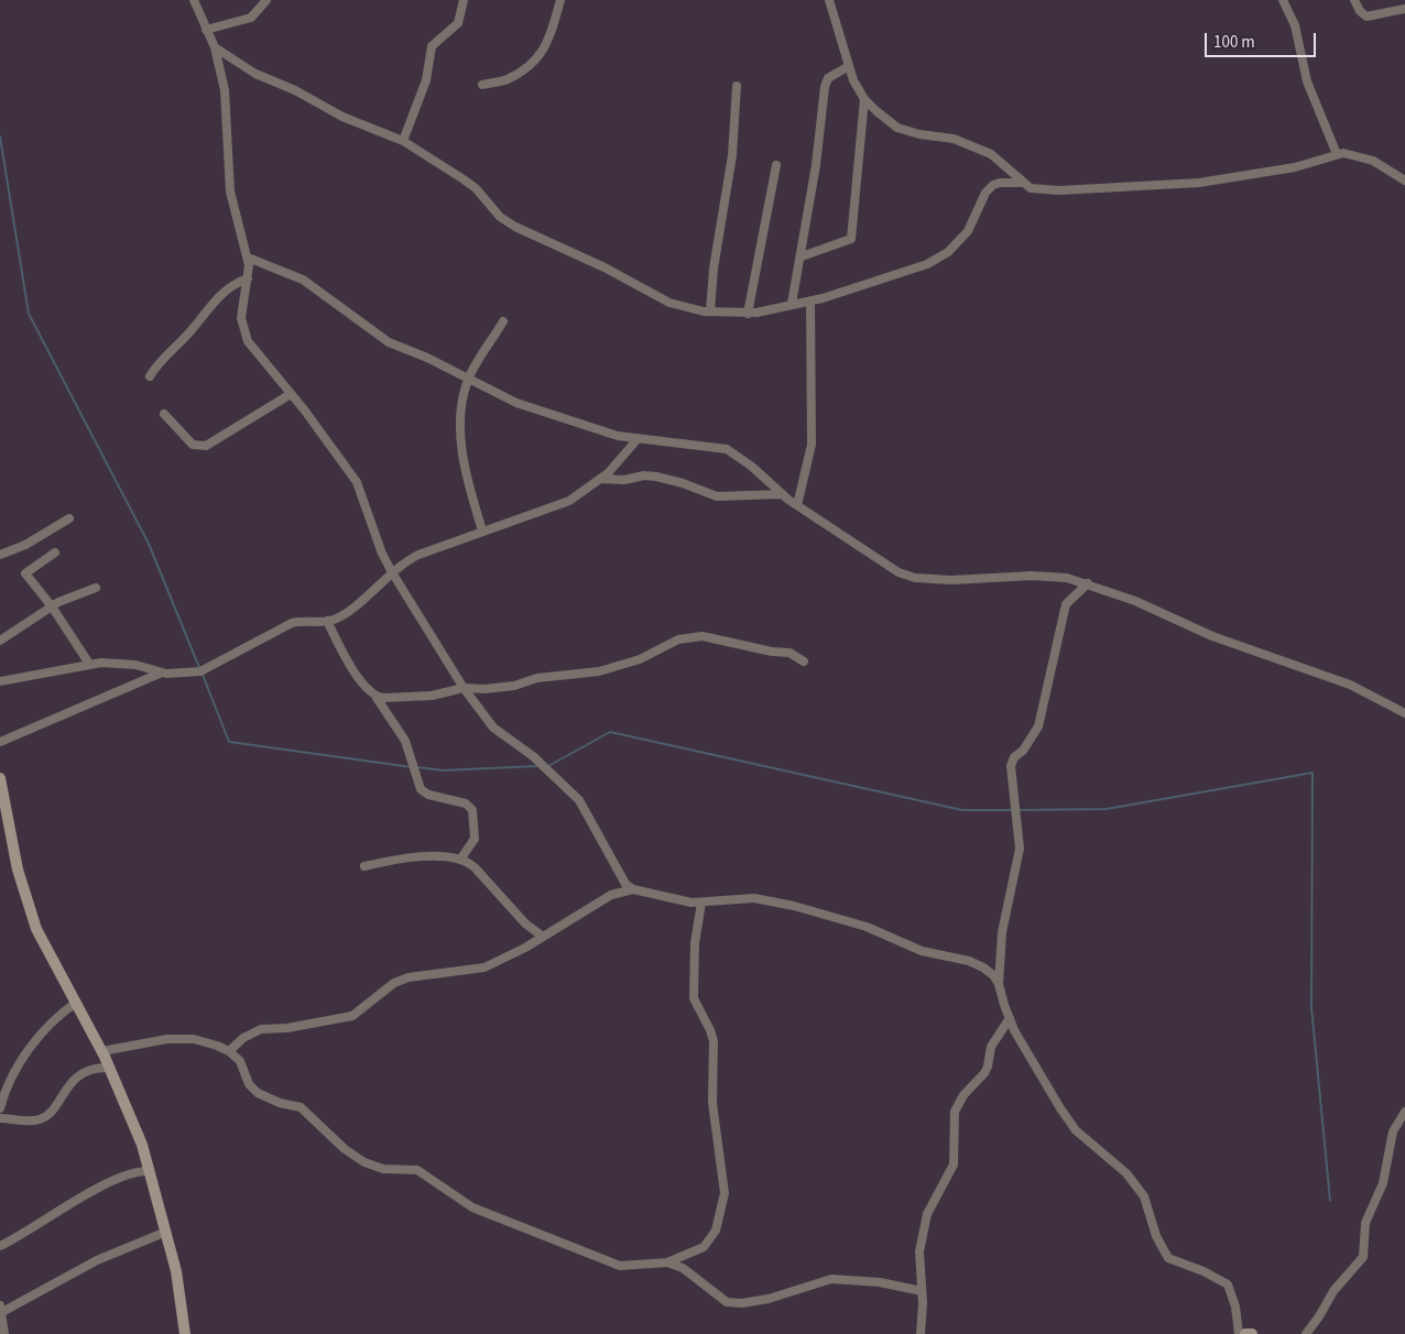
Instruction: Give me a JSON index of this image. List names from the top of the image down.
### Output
{
  "scale_bar": "100 m"
}
